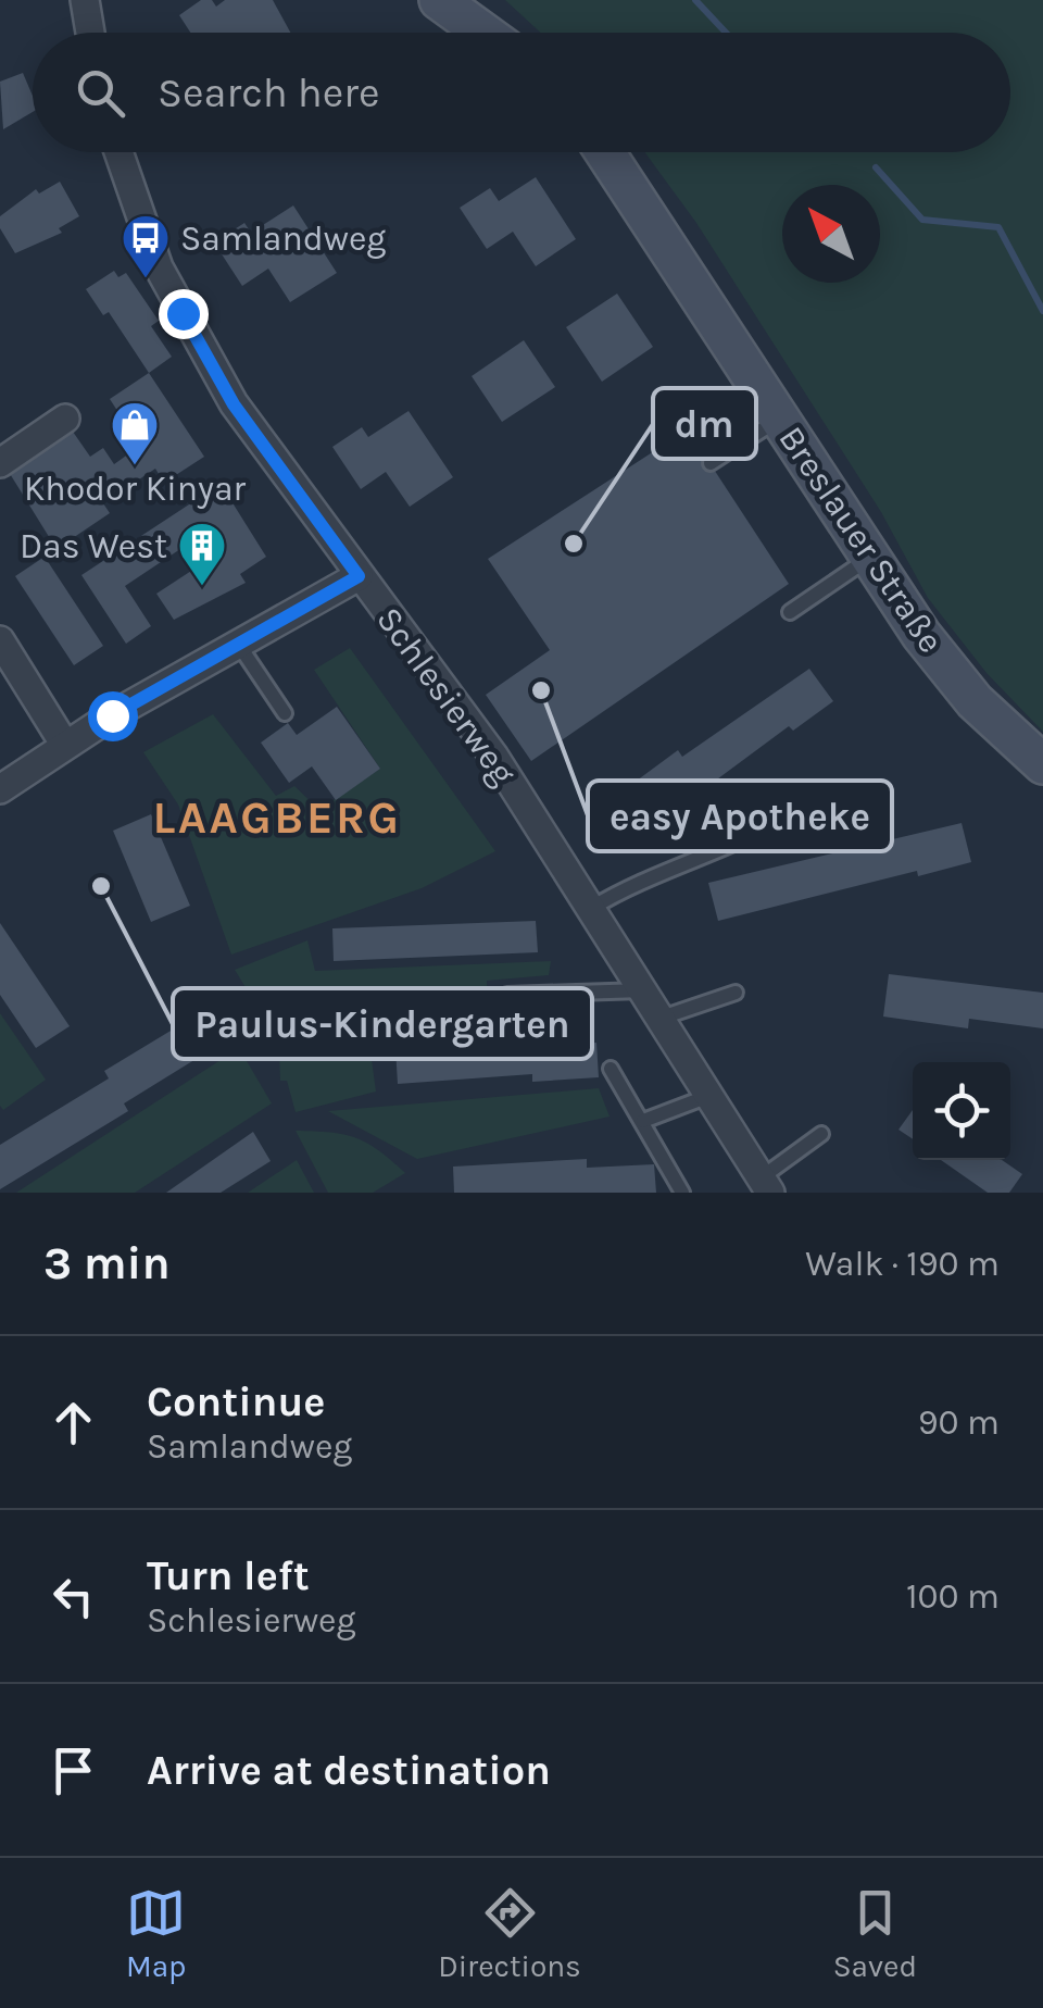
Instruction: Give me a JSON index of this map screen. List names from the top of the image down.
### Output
{
  "streets": {
    "street": ["Breslauer Straße", "Schlesierweg"]
  },
  "districts": ["LAAGBERG"],
  "places": {
    "bus stop": ["Samlandweg"],
    "shop": ["Khodor Kinyar"],
    "other": ["dm", "easy Apotheke", "Paulus-Kindergarten"],
    "building": ["Das West"]
  },
  "north": "top left",
  "page": {
    "search": "Search here",
    "heading": ["3 min", "Walk · 190 m"],
    "list": [
      ["Continue", "Samlandweg", "90 m"],
      ["Turn left", "Schlesierweg", "100 m"],
      "Arrive at destination"
    ],
    "nav": ["Map", "Directions", "Saved"]
  }
}
